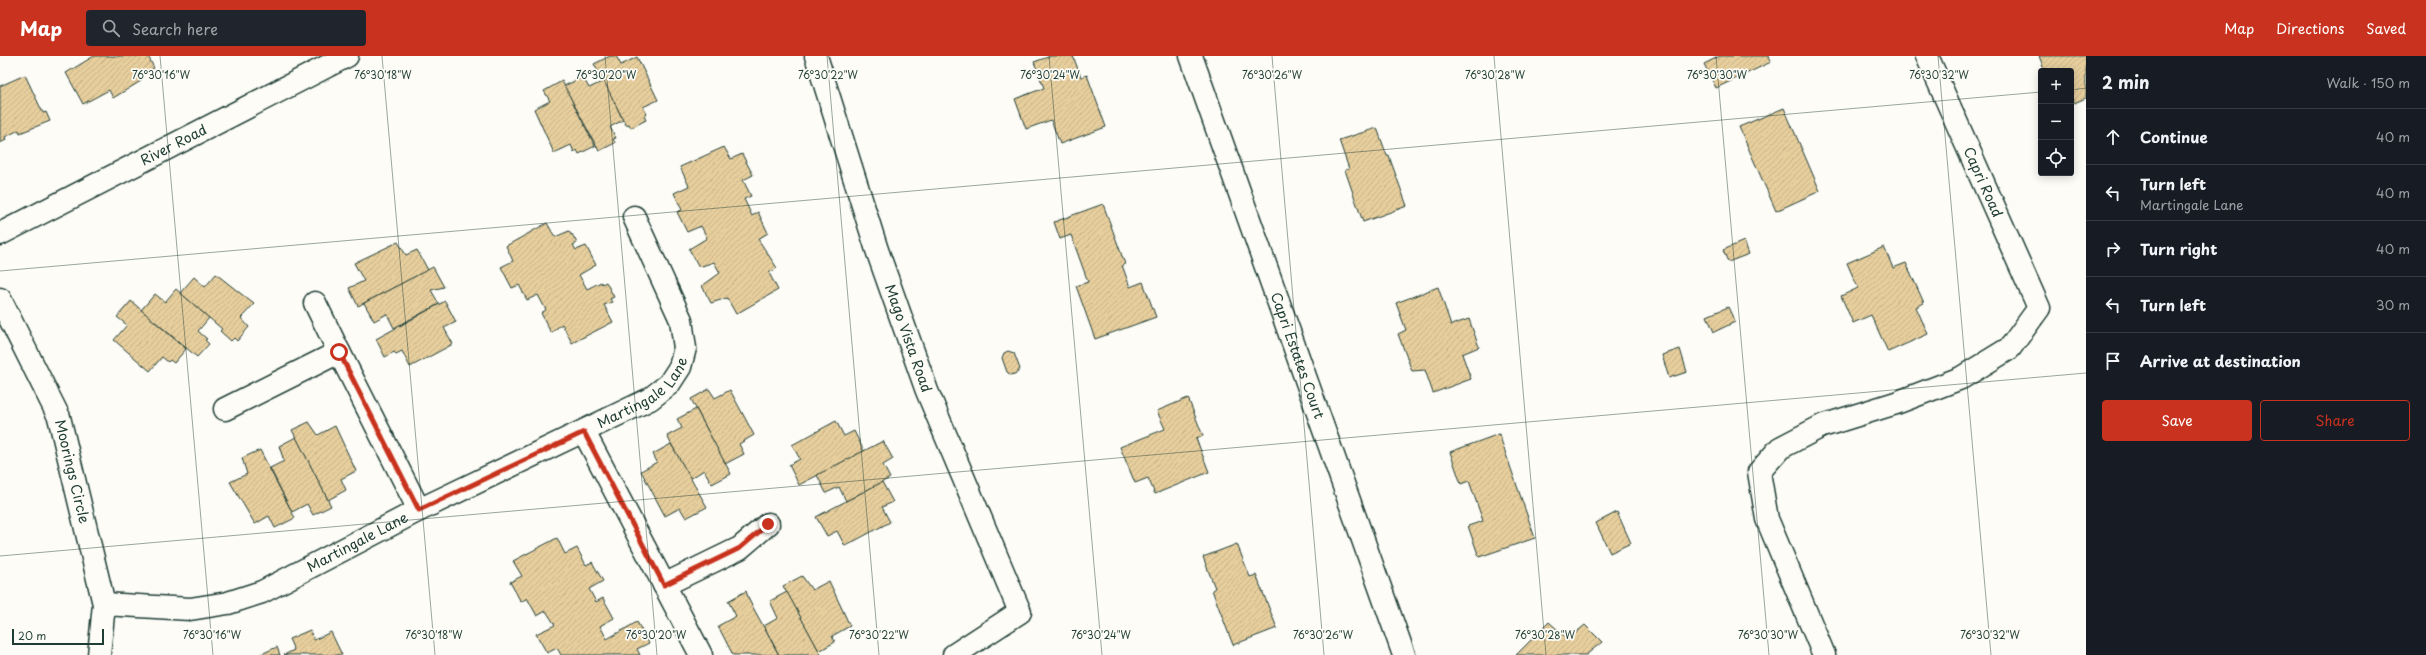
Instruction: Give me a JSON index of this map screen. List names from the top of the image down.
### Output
{
  "streets": {
    "street": [
      "River Road",
      "Capri Road",
      "Mago Vista Road",
      "Capri Estates Court",
      "Martingale Lane",
      "Moorings Circle"
    ]
  },
  "crossings": [
    ["Martingale Lane", "Moorings Circle"]
  ],
  "scale_bar": "20 m",
  "page": {
    "header": "Map",
    "search": "Search here",
    "nav": ["Map", "Directions", "Saved"],
    "heading": ["2 min", "Walk · 150 m"],
    "map_buttons": ["+", "−"],
    "list": [
      ["Continue", "40 m"],
      ["Turn left", "Martingale Lane", "40 m"],
      ["Turn right", "40 m"],
      ["Turn left", "30 m"],
      "Arrive at destination"
    ],
    "buttons": ["Save", "Share"],
    "scale": "20 m"
  },
  "coordinates": [
    "76°30'16\"W",
    "76°30'18\"W",
    "76°30'20\"W",
    "76°30'22\"W",
    "76°30'24\"W",
    "76°30'26\"W",
    "76°30'28\"W",
    "76°30'30\"W",
    "76°30'32\"W"
  ]
}
